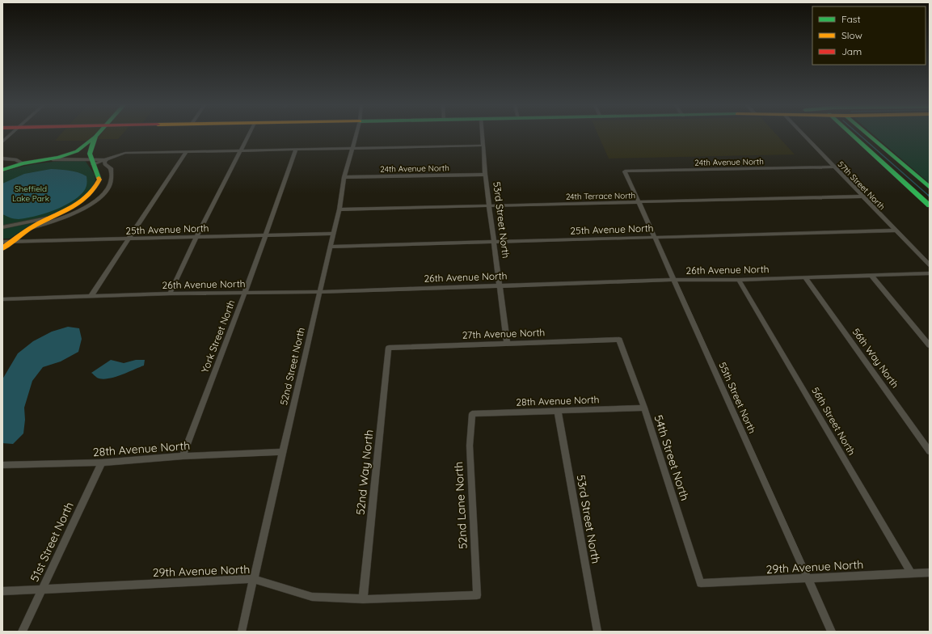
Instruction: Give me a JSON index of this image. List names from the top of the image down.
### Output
{
  "streets": {
    "street": [
      "24th Avenue North",
      "57th Street North",
      "24th Terrace North",
      "53rd Street North",
      "25th Avenue North",
      "26th Avenue North",
      "27th Avenue North",
      "York Street North",
      "56th Way North",
      "52nd Street North",
      "55th Street North",
      "28th Avenue North",
      "56th Street North",
      "54th Street North",
      "52nd Way North",
      "52nd Lane North",
      "51st Street North",
      "29th Avenue North"
    ]
  },
  "crossings": [
    ["24th Avenue North", "57th Street North"],
    ["24th Avenue North", "53rd Street North"],
    ["24th Avenue North", "52nd Street North"],
    ["24th Avenue North", "55th Street North"],
    ["57th Street North", "24th Terrace North"],
    ["57th Street North", "25th Avenue North"],
    ["24th Terrace North", "53rd Street North"],
    ["24th Terrace North", "52nd Street North"],
    ["24th Terrace North", "55th Street North"],
    ["53rd Street North", "25th Avenue North"],
    ["53rd Street North", "26th Avenue North"],
    ["53rd Street North", "27th Avenue North"],
    ["53rd Street North", "28th Avenue North"],
    ["25th Avenue North", "York Street North"],
    ["25th Avenue North", "52nd Street North"],
    ["25th Avenue North", "55th Street North"],
    ["26th Avenue North", "York Street North"],
    ["26th Avenue North", "56th Way North"],
    ["26th Avenue North", "52nd Street North"],
    ["26th Avenue North", "55th Street North"],
    ["26th Avenue North", "56th Street North"],
    ["27th Avenue North", "54th Street North"],
    ["27th Avenue North", "52nd Way North"],
    ["York Street North", "28th Avenue North"],
    ["52nd Street North", "28th Avenue North"],
    ["52nd Street North", "29th Avenue North"],
    ["55th Street North", "29th Avenue North"],
    ["28th Avenue North", "54th Street North"],
    ["28th Avenue North", "52nd Lane North"],
    ["28th Avenue North", "51st Street North"],
    ["56th Street North", "29th Avenue North"],
    ["54th Street North", "29th Avenue North"],
    ["52nd Way North", "29th Avenue North"],
    ["52nd Lane North", "29th Avenue North"],
    ["51st Street North", "29th Avenue North"]
  ],
  "parks": ["Sheffield Lake Park"],
  "legend": ["Fast", "Slow", "Jam"]
}
